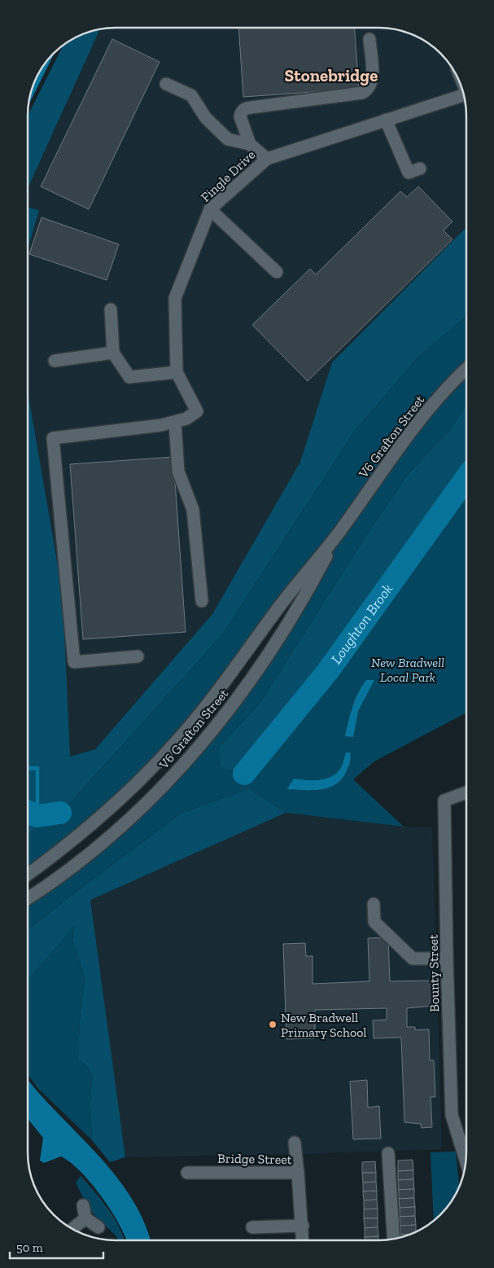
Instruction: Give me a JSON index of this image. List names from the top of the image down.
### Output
{
  "streets": {
    "street": [
      "Fingle Drive",
      "V6 Grafton Street",
      "Bounty Street",
      "Bridge Street"
    ]
  },
  "districts": ["Stonebridge"],
  "water": ["Loughton Brook"],
  "parks": ["New Bradwell Local Park"],
  "places": ["New Bradwell Primary School"],
  "scale_bar": "50 m"
}
